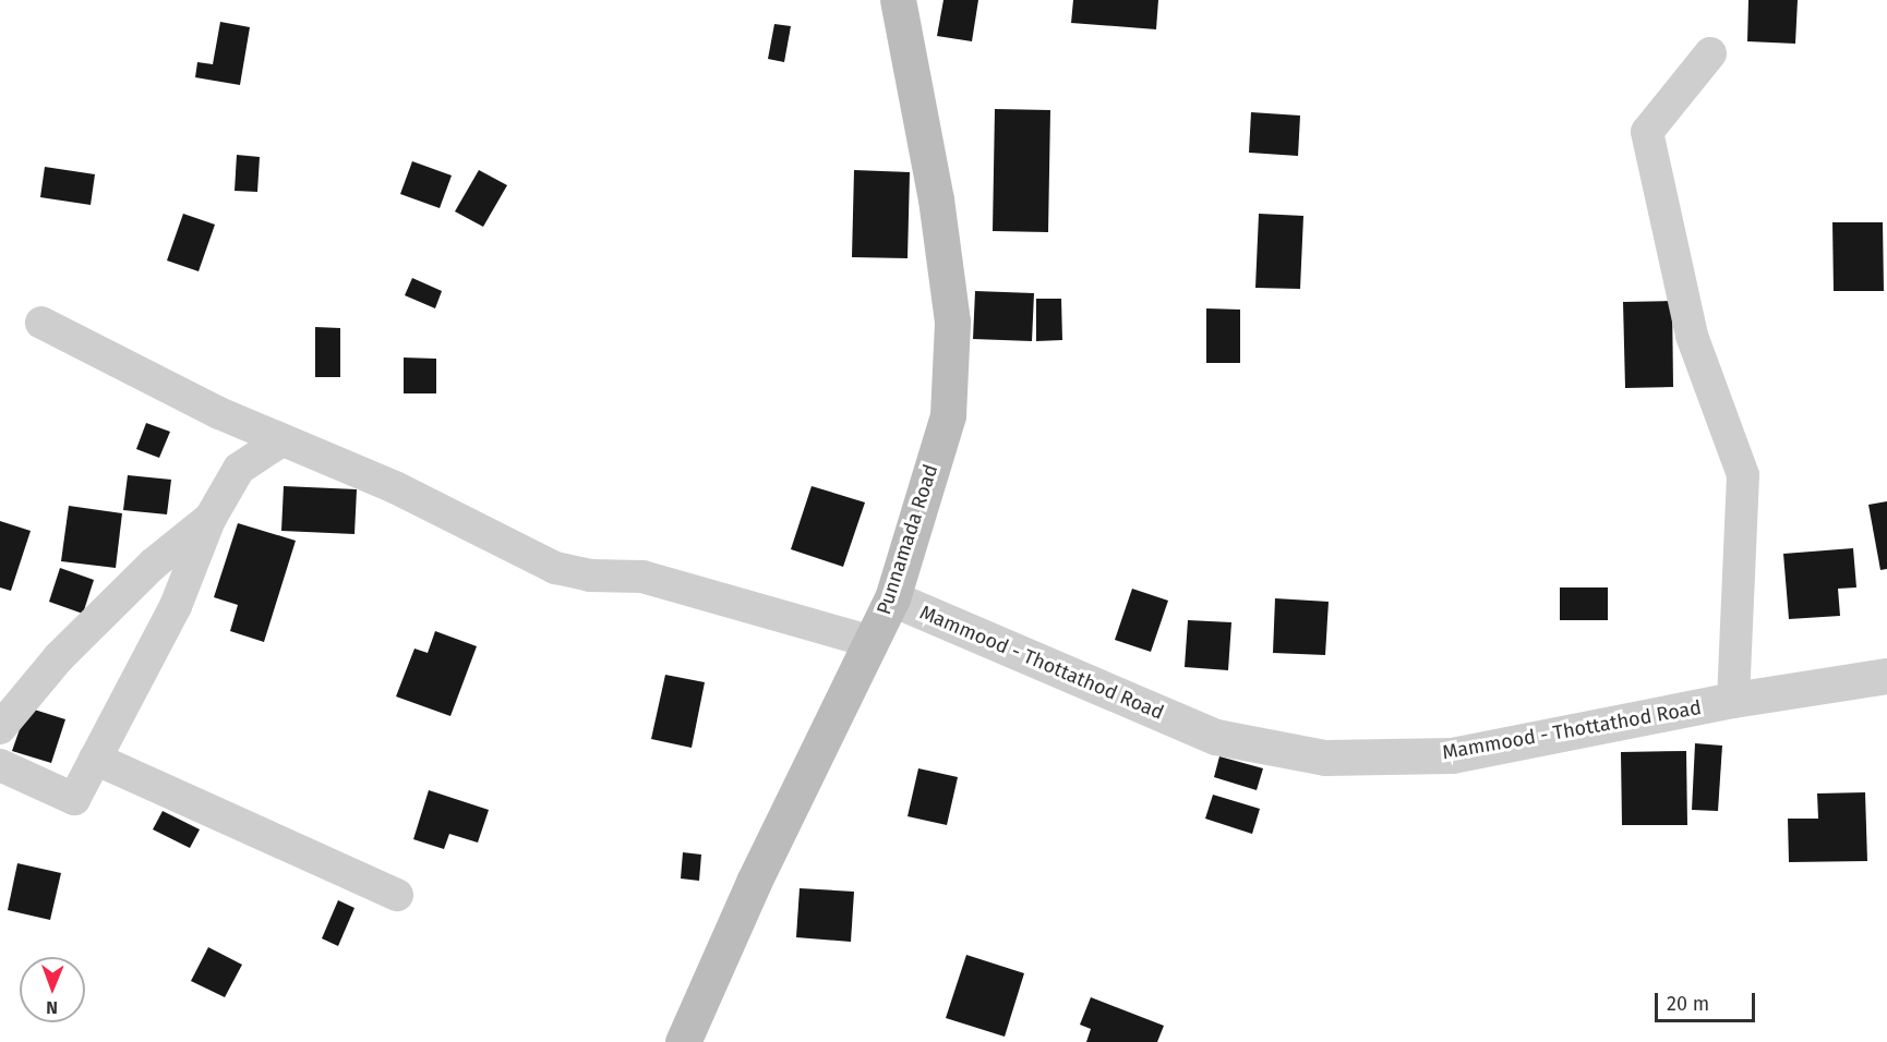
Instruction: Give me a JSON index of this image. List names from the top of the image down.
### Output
{
  "streets": {
    "main road": ["Punnamada Road"],
    "street": ["Mammood - Thottathod Road"]
  },
  "crossings": [
    ["Punnamada Road", "Mammood - Thottathod Road"]
  ],
  "scale_bar": "20 m",
  "north": "bottom"
}
